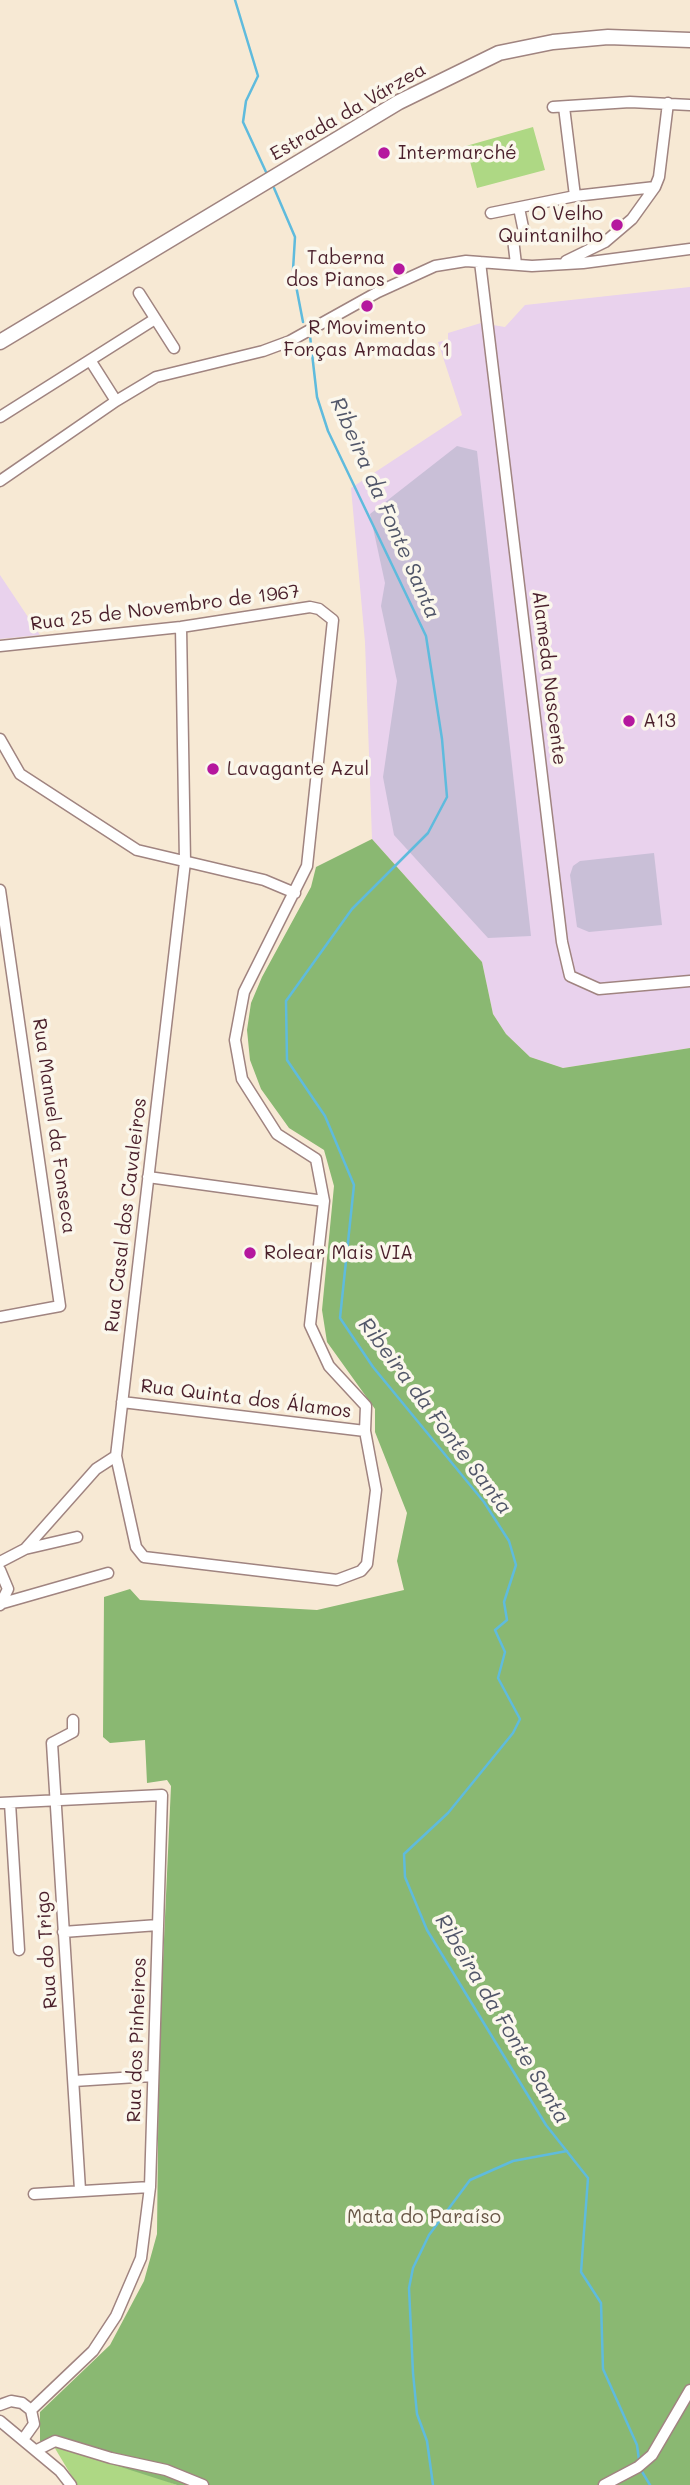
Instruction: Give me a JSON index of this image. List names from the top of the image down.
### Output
{
  "streets": {
    "main road": ["Estrada da Várzea"],
    "street": [
      "Rua 25 de Novembro de 1967",
      "Alameda Nascente",
      "Rua Manuel da Fonseca",
      "Rua Casal dos Cavaleiros",
      "Rua Quinta dos Álamos",
      "Rua do Trigo",
      "Rua dos Pinheiros"
    ]
  },
  "crossings": [
    ["Rua 25 de Novembro de 1967", "Rua Casal dos Cavaleiros"],
    ["Rua Casal dos Cavaleiros", "Rua Quinta dos Álamos"],
    ["Rua do Trigo", "Rua dos Pinheiros"]
  ],
  "water": ["Ribeira da Fonte Santa"],
  "parks": ["Mata do Paraíso"],
  "places": [
    "Intermarché",
    "O Velho Quintanilho",
    "Taberna dos Pianos",
    "R Movimento Forças Armadas 1",
    "A13",
    "Lavagante Azul",
    "Rolear Mais VIA"
  ]
}
